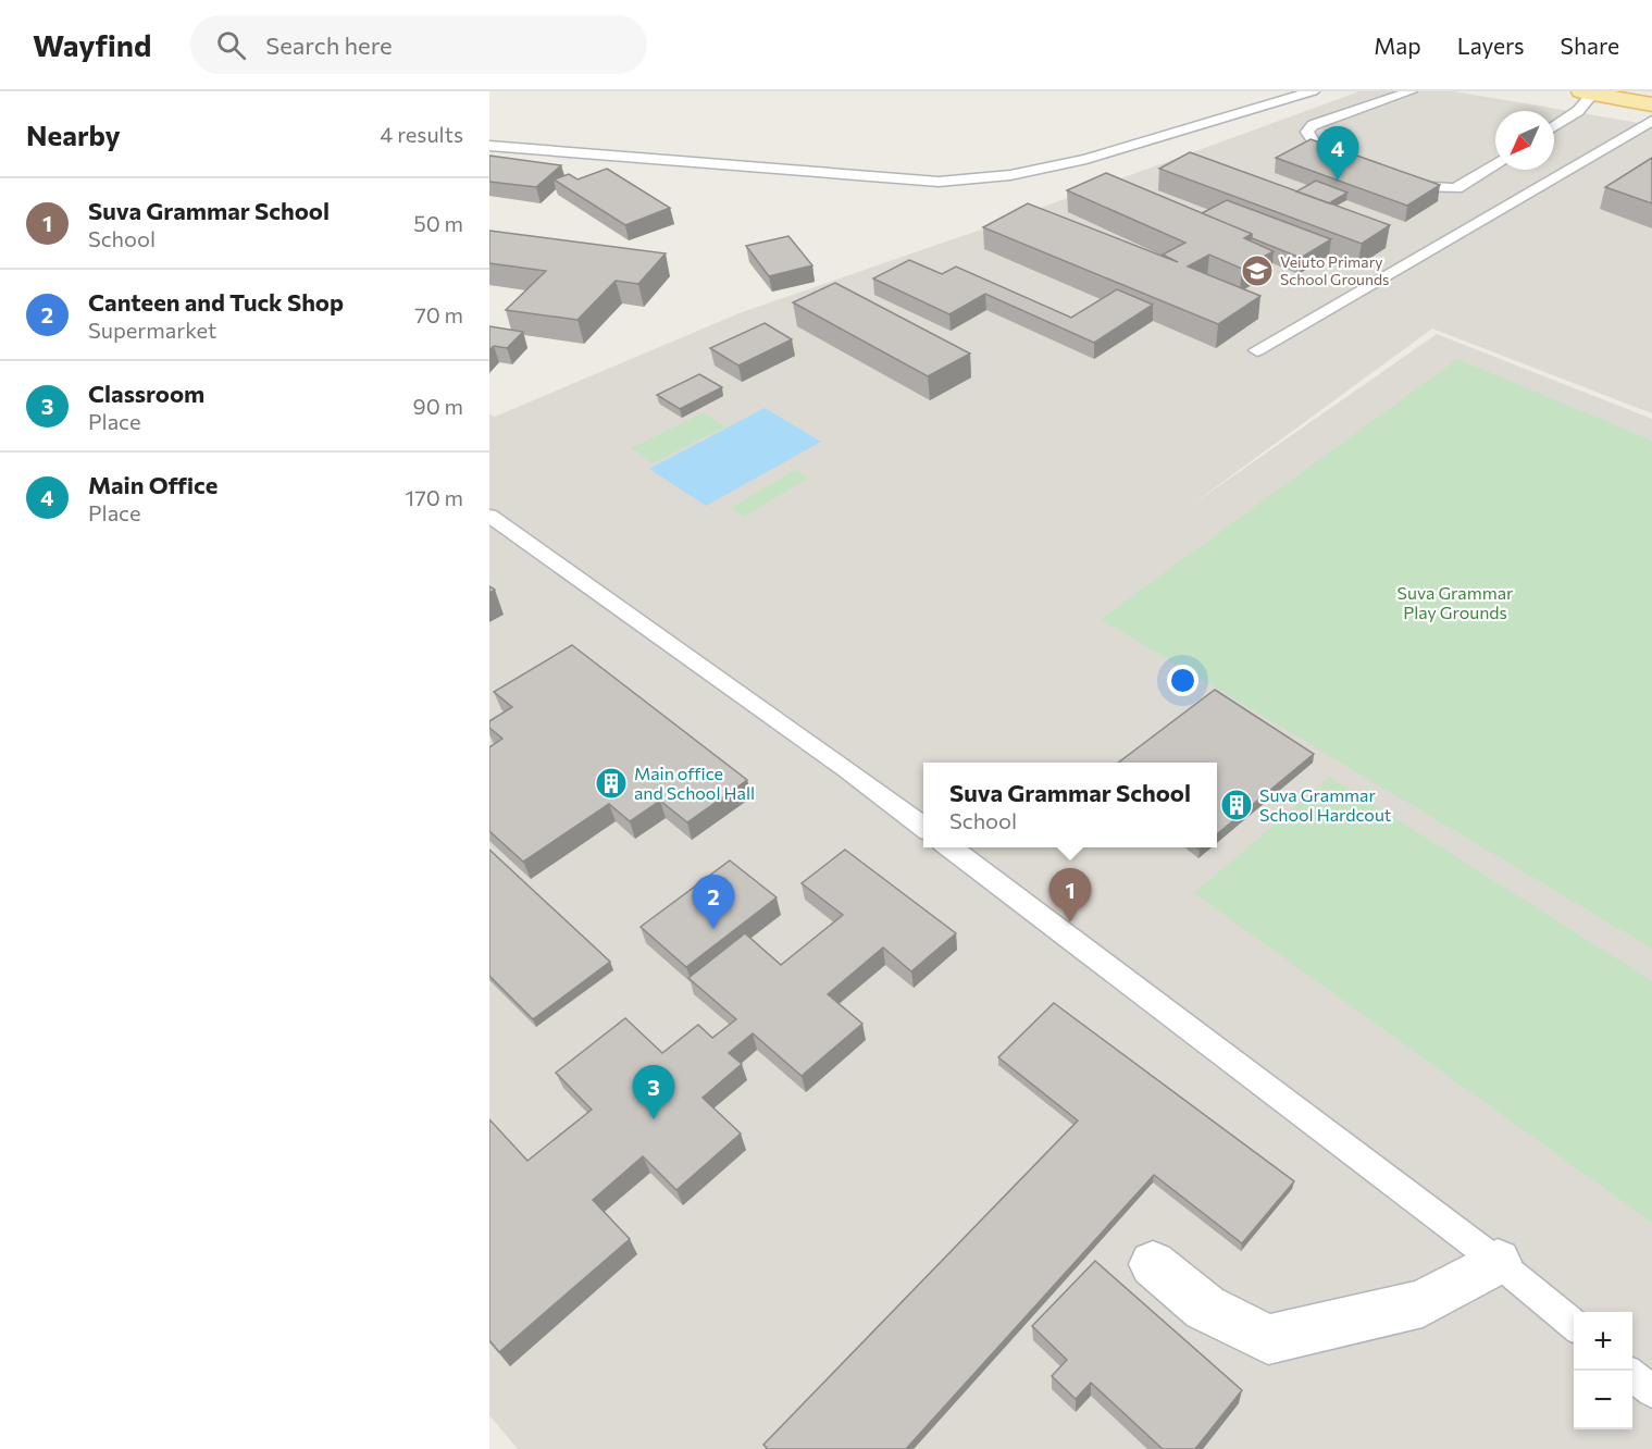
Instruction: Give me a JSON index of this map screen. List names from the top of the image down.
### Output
{
  "parks": ["Suva Grammar Play Grounds"],
  "places": {
    "school or university": ["Veiuto Primary School Grounds"],
    "building": ["Main office and School Hall", "Suva Grammar School Hardcout"]
  },
  "north": "bottom left",
  "page": {
    "header": "Wayfind",
    "search": "Search here",
    "nav": ["Map", "Layers", "Share"],
    "heading": ["Nearby", "4 results"],
    "pins": [
      "4",
      "1",
      "2",
      "3"
    ],
    "list": [
      {
        "mark": "1",
        "name": "Suva Grammar School",
        "note": "School",
        "value": "50 m"
      },
      {
        "mark": "2",
        "name": "Canteen and Tuck Shop",
        "note": "Supermarket",
        "value": "70 m"
      },
      {
        "mark": "3",
        "name": "Classroom",
        "note": "Place",
        "value": "90 m"
      },
      {
        "mark": "4",
        "name": "Main Office",
        "note": "Place",
        "value": "170 m"
      }
    ],
    "popup": ["Suva Grammar School", "School"],
    "map_buttons": ["+", "−"]
  }
}
